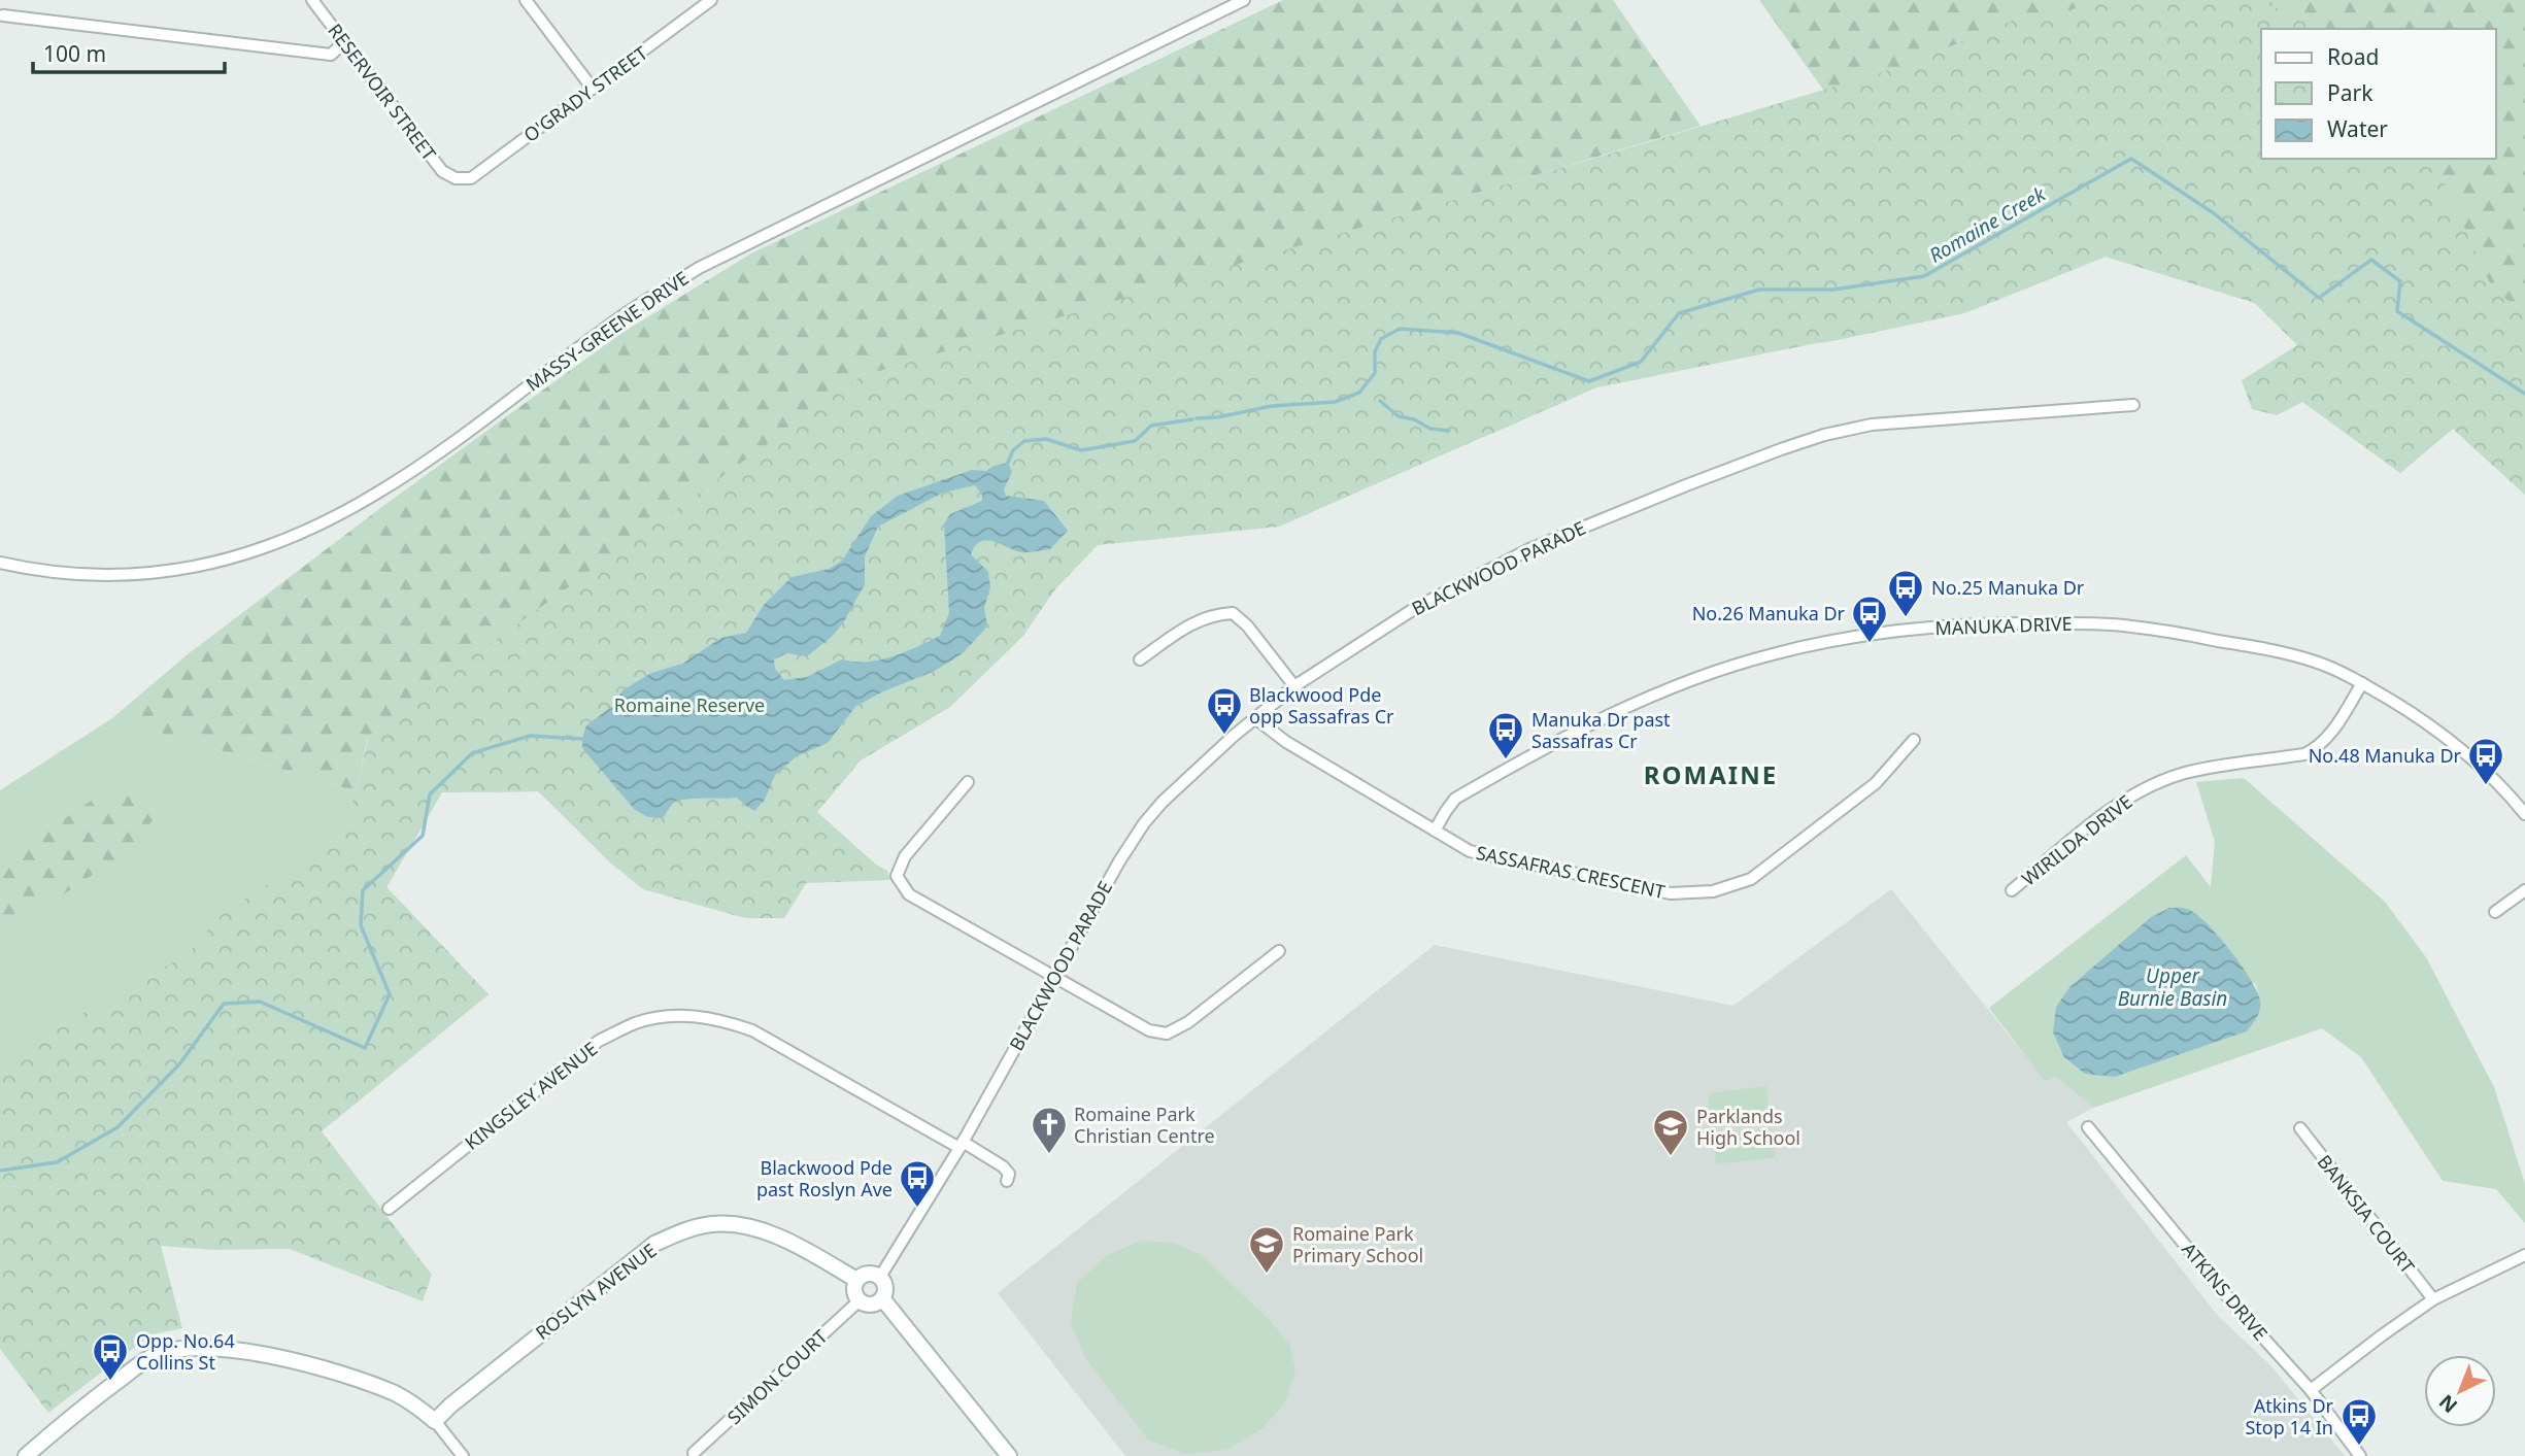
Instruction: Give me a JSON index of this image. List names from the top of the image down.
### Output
{
  "streets": {
    "street": [
      "RESERVOIR STREET",
      "O'GRADY STREET",
      "MASSY-GREENE DRIVE",
      "BLACKWOOD PARADE",
      "MANUKA DRIVE",
      "WIRILDA DRIVE",
      "SASSAFRAS CRESCENT",
      "KINGSLEY AVENUE",
      "BANKSIA COURT",
      "ROSLYN AVENUE",
      "ATKINS DRIVE",
      "SIMON COURT"
    ]
  },
  "crossings": [
    ["RESERVOIR STREET", "O'GRADY STREET"],
    ["BLACKWOOD PARADE", "SASSAFRAS CRESCENT"],
    ["BLACKWOOD PARADE", "KINGSLEY AVENUE"],
    ["BLACKWOOD PARADE", "ROSLYN AVENUE"],
    ["BLACKWOOD PARADE", "SIMON COURT"],
    ["MANUKA DRIVE", "WIRILDA DRIVE"],
    ["MANUKA DRIVE", "SASSAFRAS CRESCENT"],
    ["ROSLYN AVENUE", "SIMON COURT"]
  ],
  "districts": ["ROMAINE"],
  "water": ["Romaine Creek", "Upper Burnie Basin"],
  "parks": ["Romaine Reserve"],
  "places": {
    "bus stop": [
      "No.25 Manuka Dr",
      "No.26 Manuka Dr",
      "Blackwood Pde opp Sassafras Cr",
      "Manuka Dr past Sassafras Cr",
      "No.48 Manuka Dr",
      "Blackwood Pde past Roslyn Ave",
      "Opp. No.64 Collins St",
      "Atkins Dr Stop 14 In"
    ],
    "church": ["Romaine Park Christian Centre"],
    "school or university": ["Parklands High School", "Romaine Park Primary School"]
  },
  "legend": ["Road", "Park", "Water"],
  "scale_bar": "100 m",
  "north": "bottom left"
}
